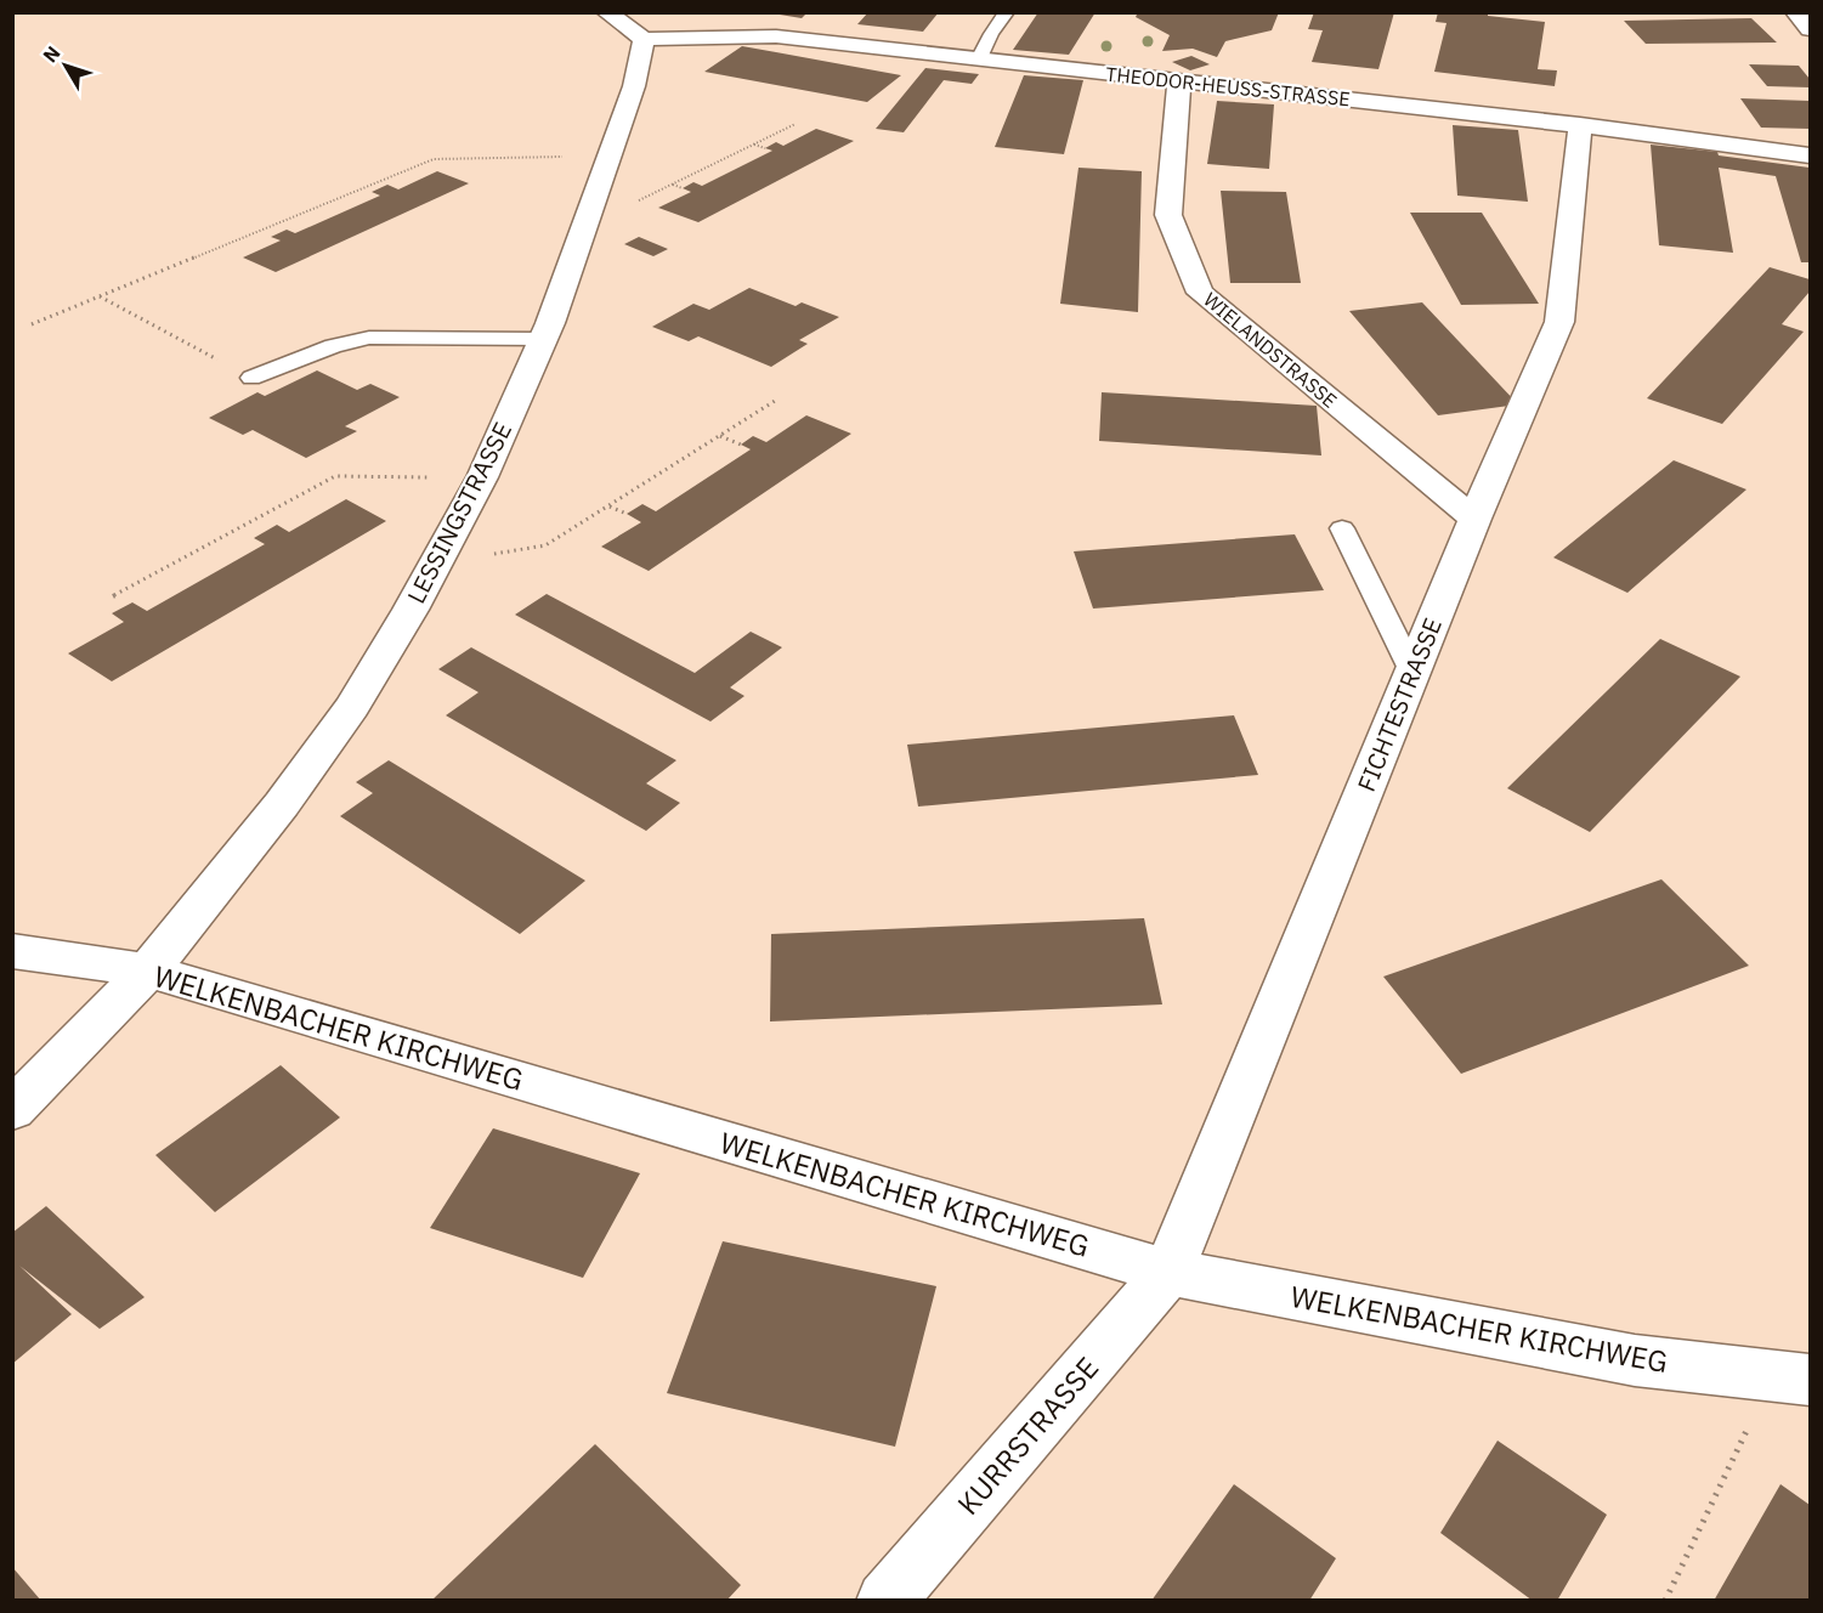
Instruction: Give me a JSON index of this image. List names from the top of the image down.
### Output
{
  "streets": {
    "street": [
      "THEODOR-HEUSS-STRASSE",
      "WIELANDSTRASSE",
      "LESSINGSTRASSE",
      "FICHTESTRASSE",
      "WELKENBACHER KIRCHWEG",
      "KURRSTRASSE"
    ]
  },
  "crossings": [
    ["THEODOR-HEUSS-STRASSE", "WIELANDSTRASSE"],
    ["THEODOR-HEUSS-STRASSE", "LESSINGSTRASSE"],
    ["THEODOR-HEUSS-STRASSE", "FICHTESTRASSE"],
    ["WIELANDSTRASSE", "FICHTESTRASSE"],
    ["LESSINGSTRASSE", "WELKENBACHER KIRCHWEG"],
    ["FICHTESTRASSE", "WELKENBACHER KIRCHWEG"],
    ["FICHTESTRASSE", "KURRSTRASSE"],
    ["WELKENBACHER KIRCHWEG", "KURRSTRASSE"]
  ],
  "north": "top left"
}
